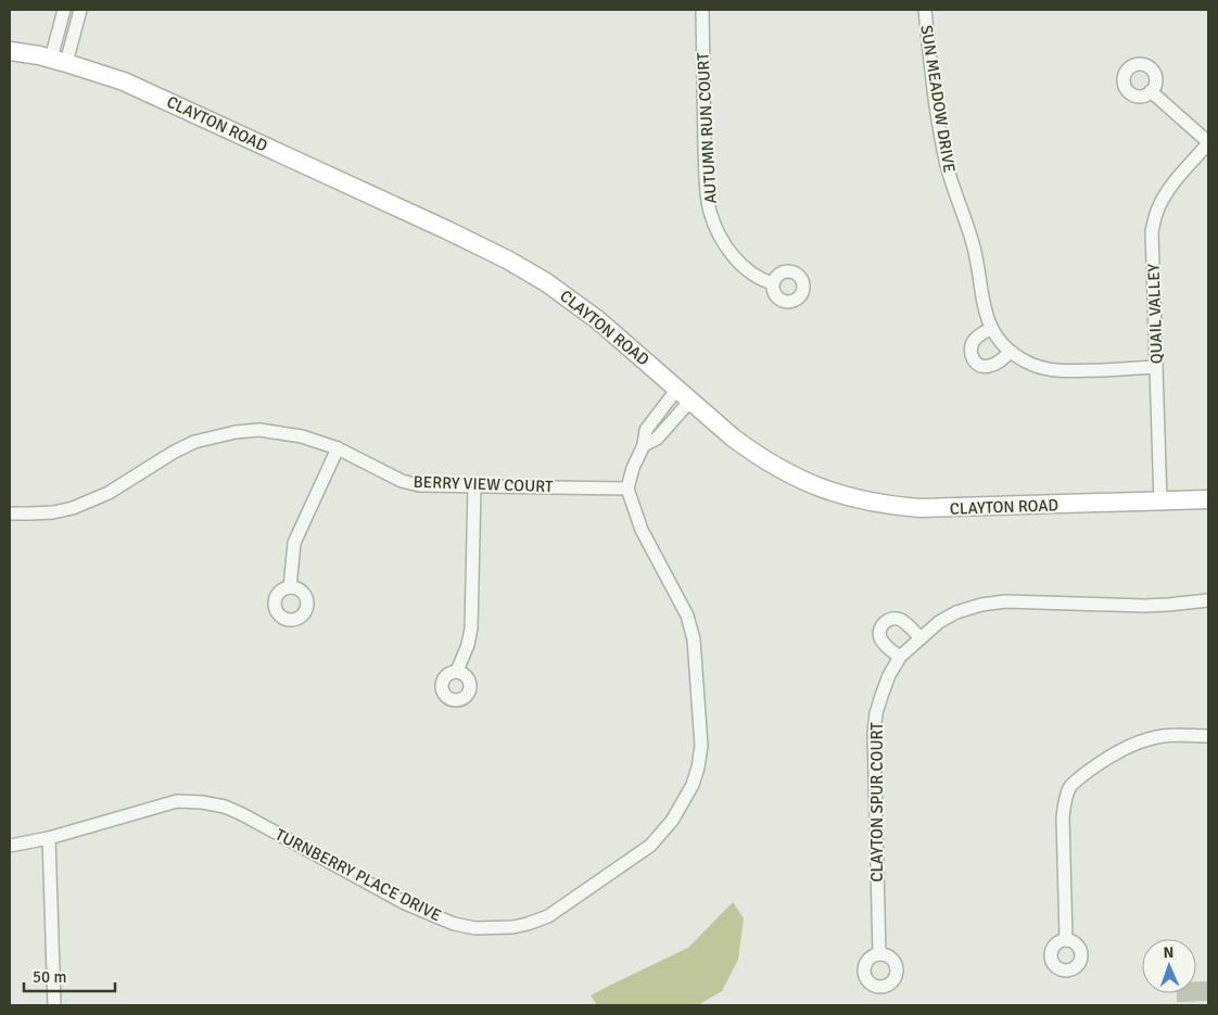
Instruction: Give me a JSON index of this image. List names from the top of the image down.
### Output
{
  "streets": {
    "main road": ["CLAYTON ROAD"],
    "street": [
      "SUN MEADOW DRIVE",
      "AUTUMN RUN COURT",
      "QUAIL VALLEY",
      "BERRY VIEW COURT",
      "CLAYTON SPUR COURT",
      "TURNBERRY PLACE DRIVE"
    ]
  },
  "crossings": [
    ["SUN MEADOW DRIVE", "QUAIL VALLEY"],
    ["CLAYTON ROAD", "QUAIL VALLEY"],
    ["BERRY VIEW COURT", "TURNBERRY PLACE DRIVE"]
  ],
  "scale_bar": "50 m",
  "north": "top"
}
